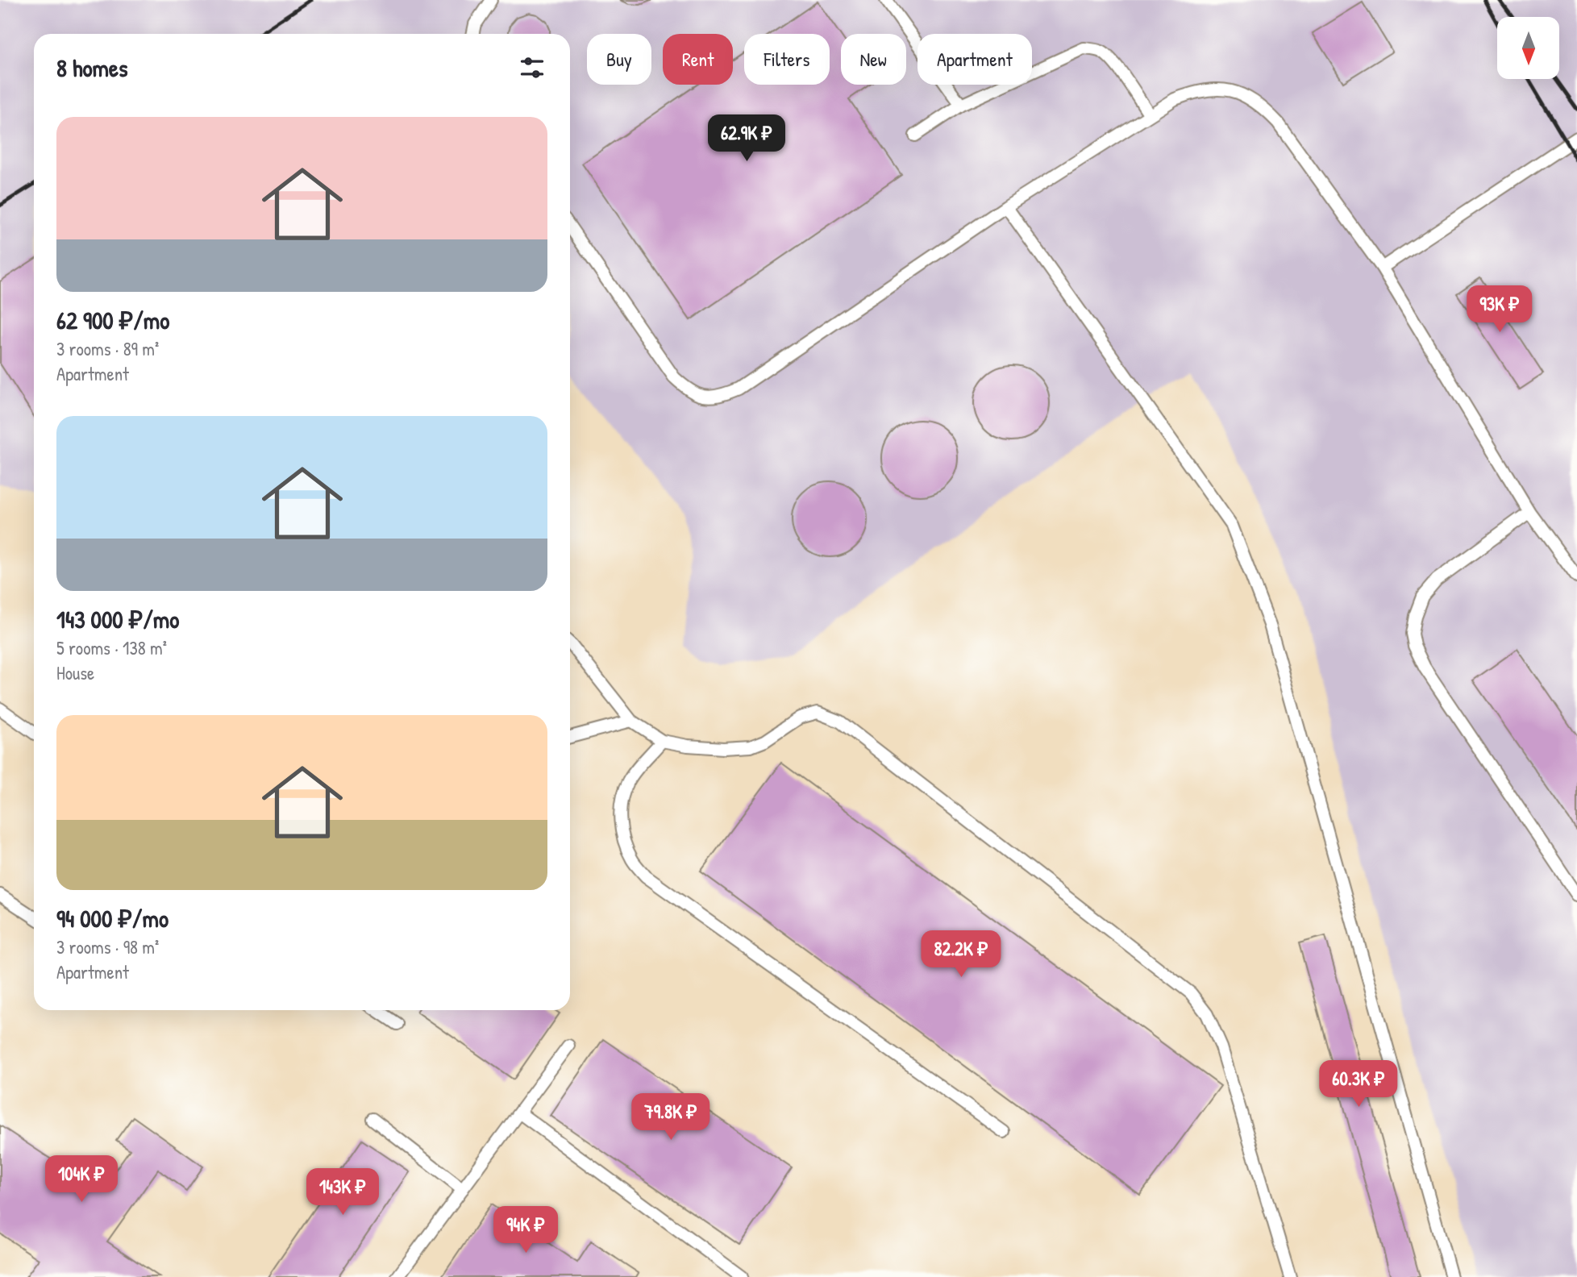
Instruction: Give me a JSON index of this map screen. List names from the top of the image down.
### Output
{
  "north": "bottom",
  "page": {
    "chip": [
      "Buy",
      "Rent",
      "Filters",
      "New",
      "Apartment"
    ],
    "heading": "8 homes",
    "list": [
      {
        "name": "62 900 ₽/mo",
        "note": "3 rooms · 89 m² · Apartment"
      },
      {
        "name": "143 000 ₽/mo",
        "note": "5 rooms · 138 m² · House"
      },
      {
        "name": "94 000 ₽/mo",
        "note": "3 rooms · 98 m² · Apartment"
      }
    ],
    "price": [
      "62.9K ₽",
      "93K ₽",
      "82.2K ₽",
      "60.3K ₽",
      "79.8K ₽",
      "104K ₽",
      "143K ₽",
      "94K ₽"
    ]
  }
}
